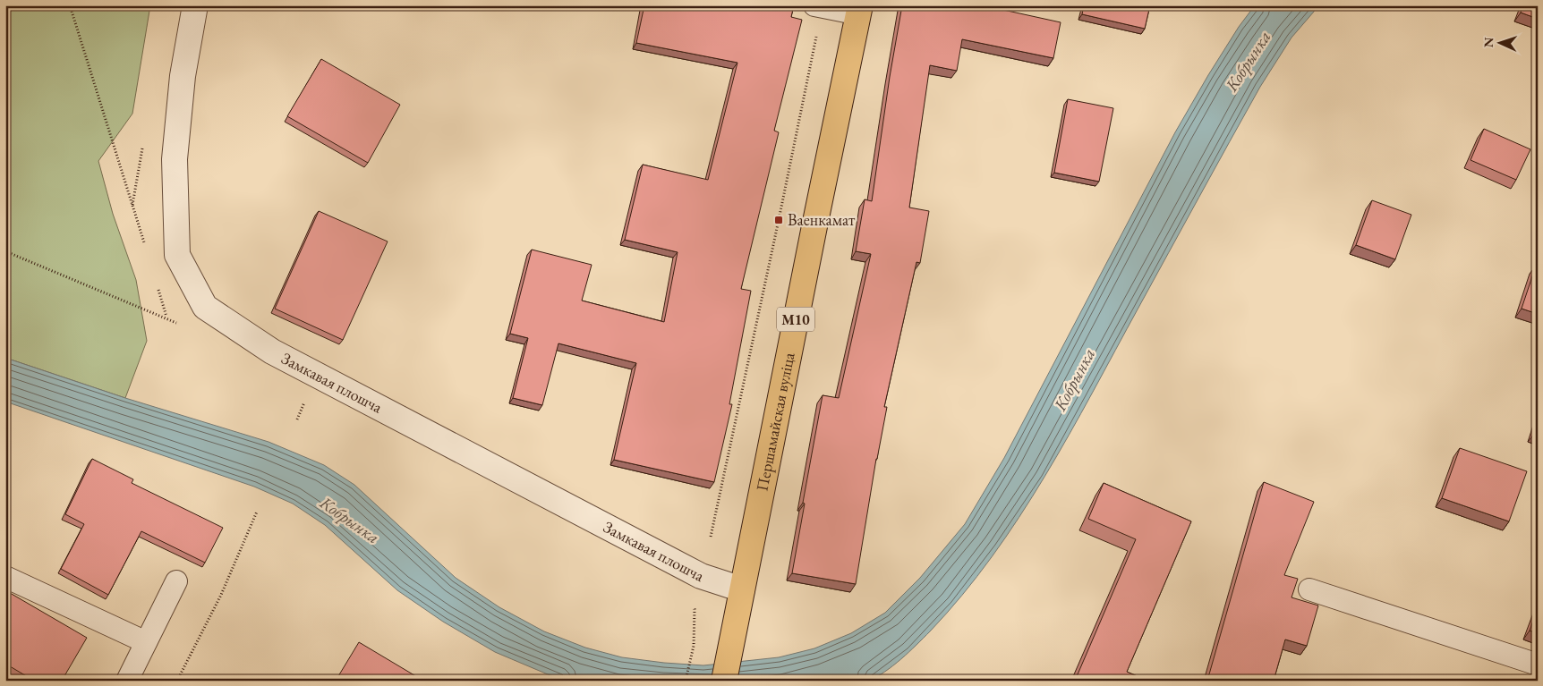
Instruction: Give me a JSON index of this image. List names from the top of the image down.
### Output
{
  "streets": {
    "main road": ["М10", "Першамайская вуліца"],
    "street": ["Замкавая плошча"]
  },
  "crossings": [
    ["Замкавая плошча", "Першамайская вуліца"]
  ],
  "water": ["Кобрынка"],
  "places": {
    "transit": ["Ваенкамат"]
  },
  "north": "left"
}
